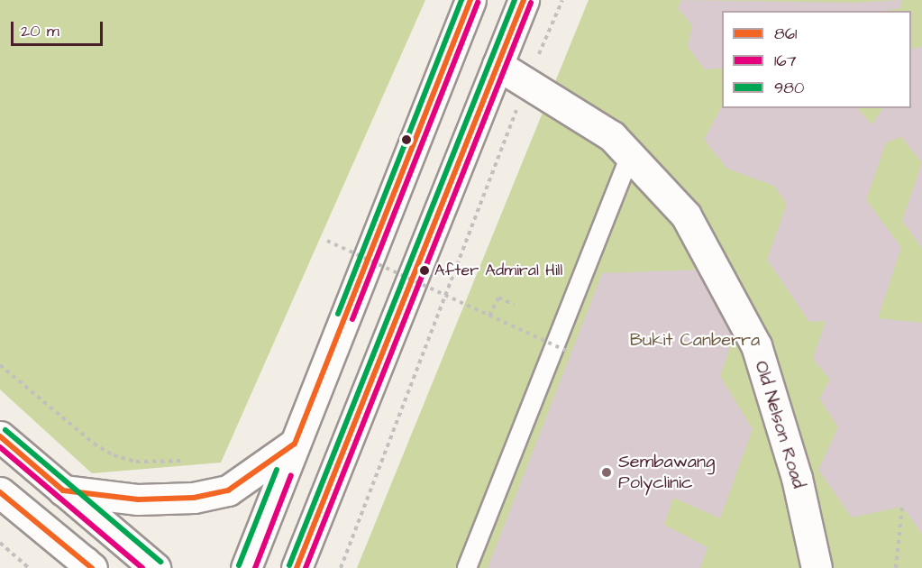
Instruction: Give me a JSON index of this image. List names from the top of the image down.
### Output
{
  "streets": {
    "main road": ["Old Nelson Road"]
  },
  "parks": ["Bukit Canberra"],
  "places": ["After Admiral Hill", "Sembawang Polyclinic"],
  "lines": ["transit line 861", "transit line 980", "transit line 167"],
  "legend": ["861", "167", "980"],
  "scale_bar": "20 m"
}
